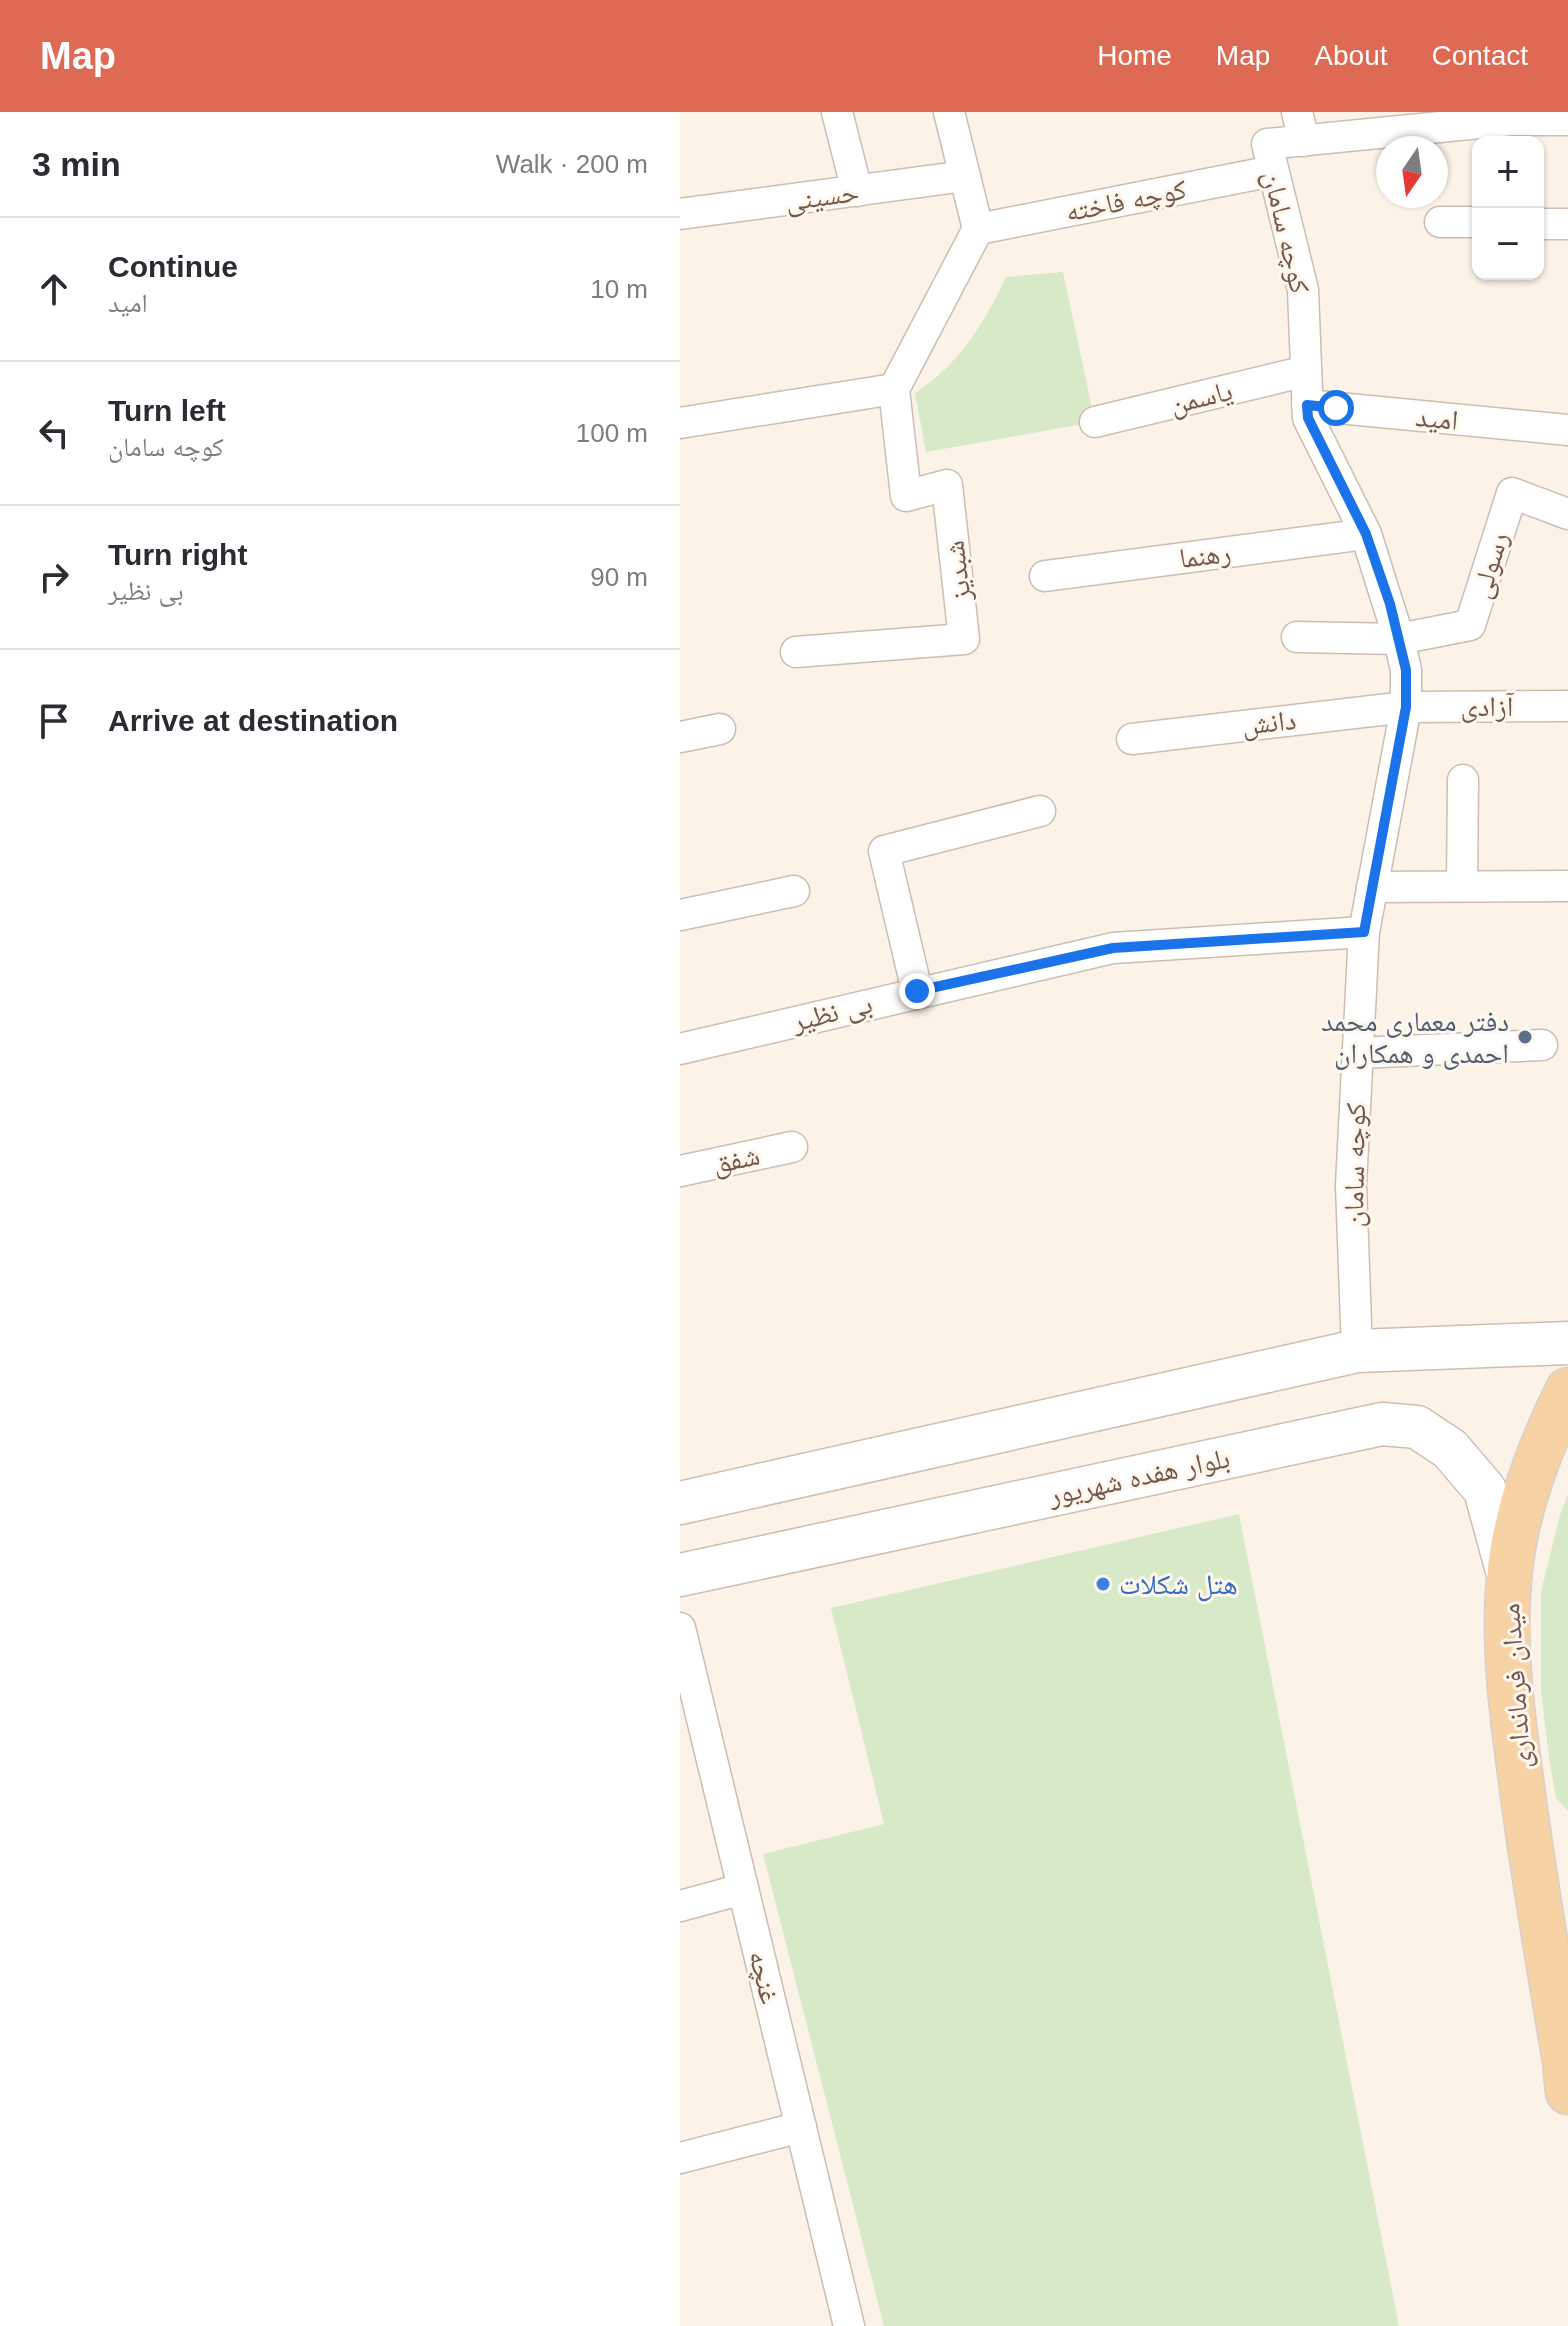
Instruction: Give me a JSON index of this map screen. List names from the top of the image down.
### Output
{
  "streets": {
    "main road": ["بلوار هفده شهریور", "میدان فرمانداری"],
    "street": [
      "حسینی",
      "کوچه فاخته",
      "کوچه سامان",
      "یاسمن",
      "امید",
      "رهنما",
      "رسولی",
      "شبدیز",
      "آزادی",
      "دانش",
      "بی نظیر",
      "شفق",
      "غنچه"
    ]
  },
  "crossings": [
    ["کوچه فاخته", "کوچه سامان"],
    ["کوچه سامان", "یاسمن"],
    ["کوچه سامان", "امید"],
    ["کوچه سامان", "رهنما"],
    ["کوچه سامان", "رسولی"],
    ["کوچه سامان", "آزادی"],
    ["کوچه سامان", "دانش"],
    ["کوچه سامان", "بی نظیر"],
    ["آزادی", "دانش"],
    ["بلوار هفده شهریور", "میدان فرمانداری"]
  ],
  "places": ["دفتر معماری محمد احمدی و همکاران", "هتل شکلات"],
  "north": "bottom",
  "page": {
    "header": "Map",
    "nav": [
      "Home",
      "Map",
      "About",
      "Contact"
    ],
    "heading": ["3 min", "Walk · 200 m"],
    "map_buttons": ["+", "−"],
    "list": [
      ["Continue", "امید", "10 m"],
      ["Turn left", "کوچه سامان", "100 m"],
      ["Turn right", "بی نظیر", "90 m"],
      "Arrive at destination"
    ]
  }
}
